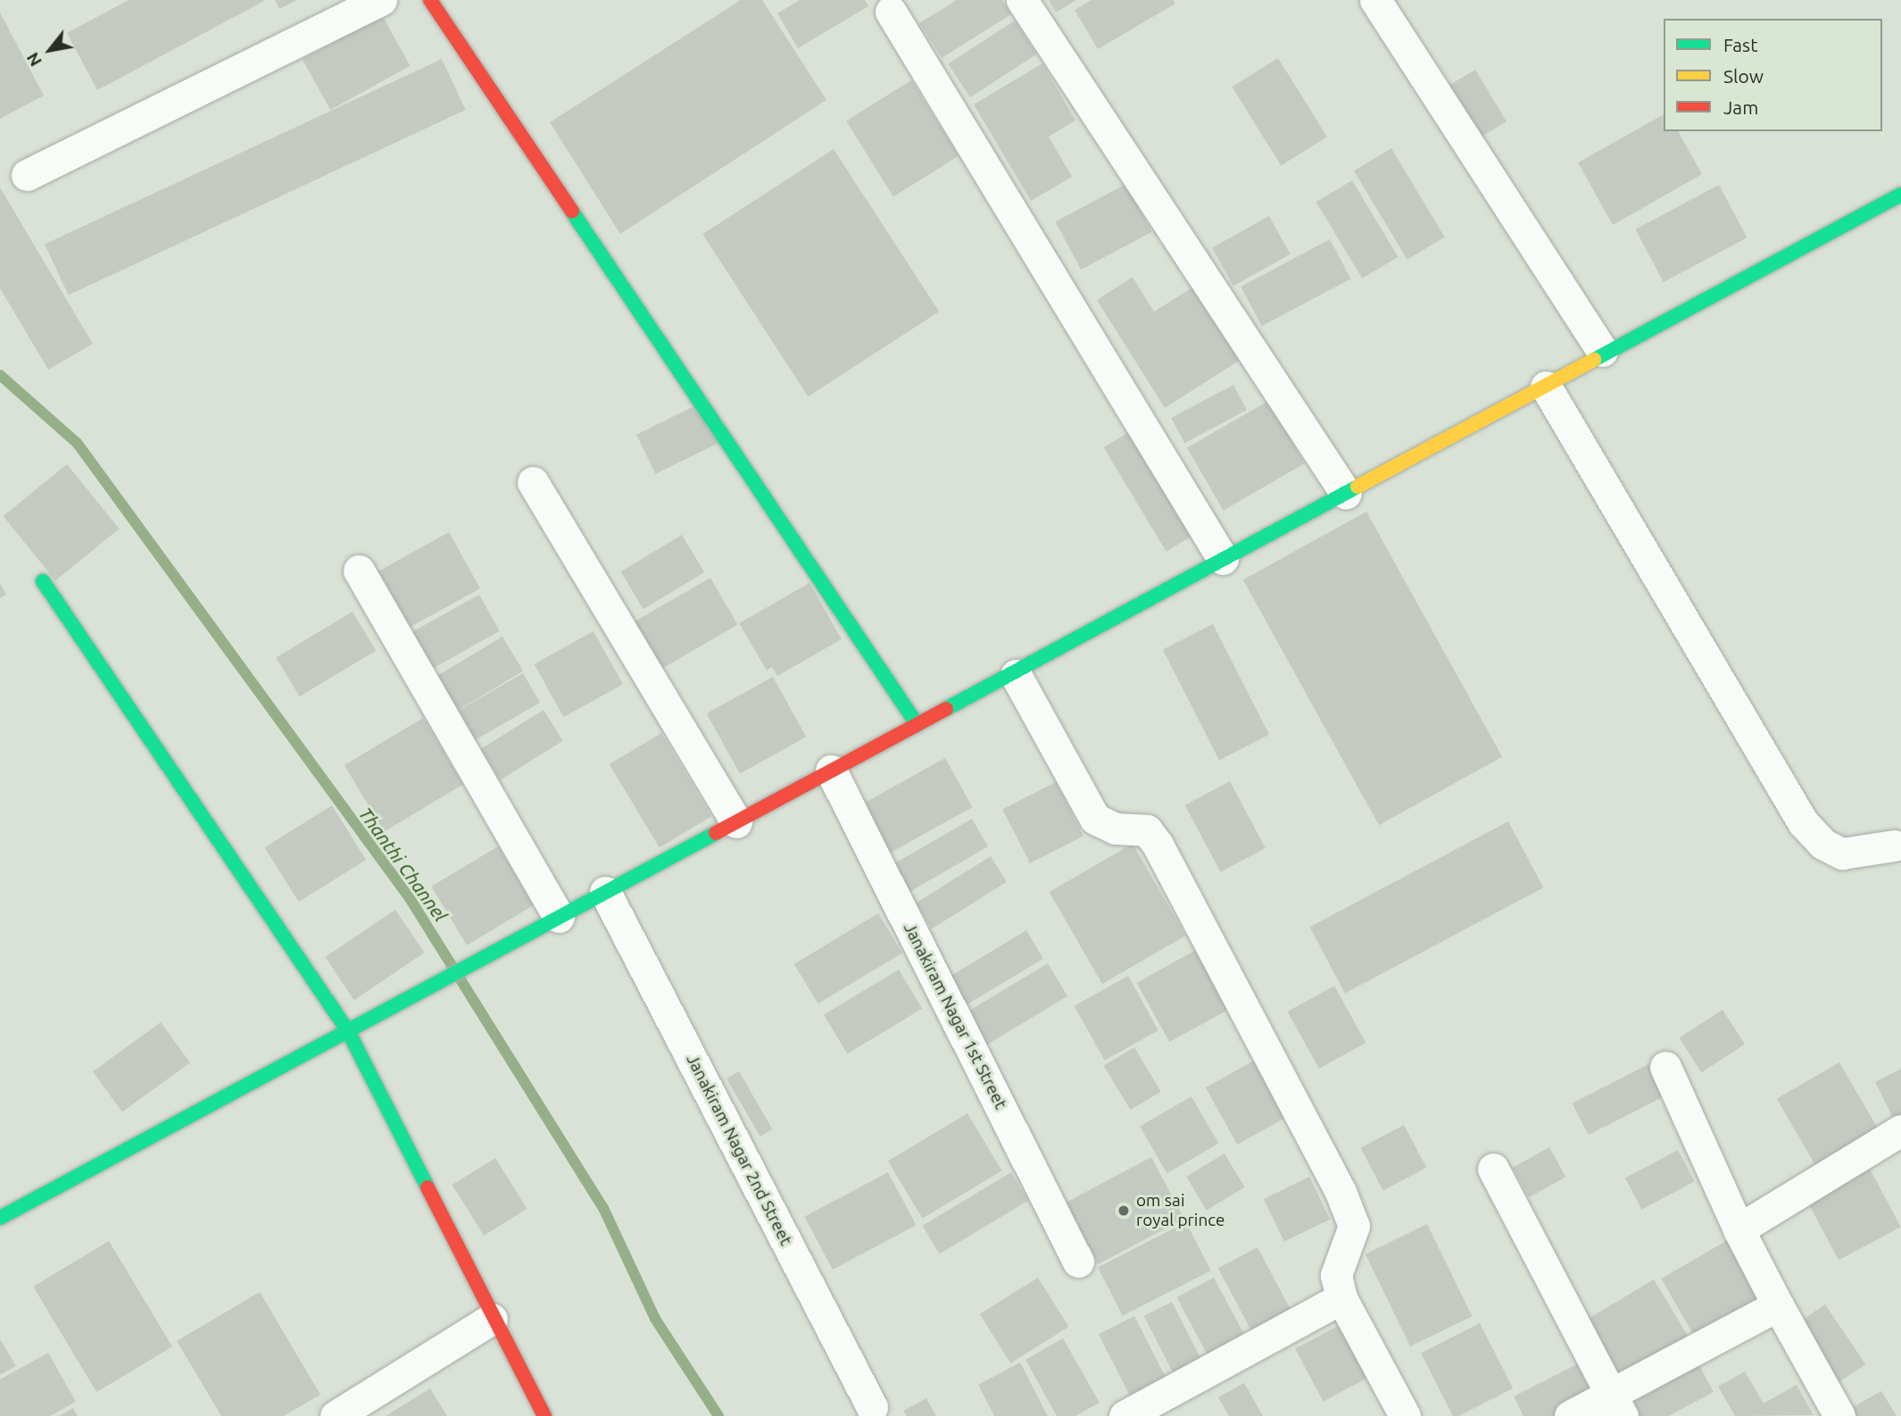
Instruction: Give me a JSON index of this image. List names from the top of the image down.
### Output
{
  "streets": {
    "street": ["Janakiram Nagar 1st Street", "Janakiram Nagar 2nd Street"]
  },
  "water": ["Thanthi Channel"],
  "places": ["om sai royal prince"],
  "legend": ["Fast", "Slow", "Jam"],
  "north": "bottom left"
}
